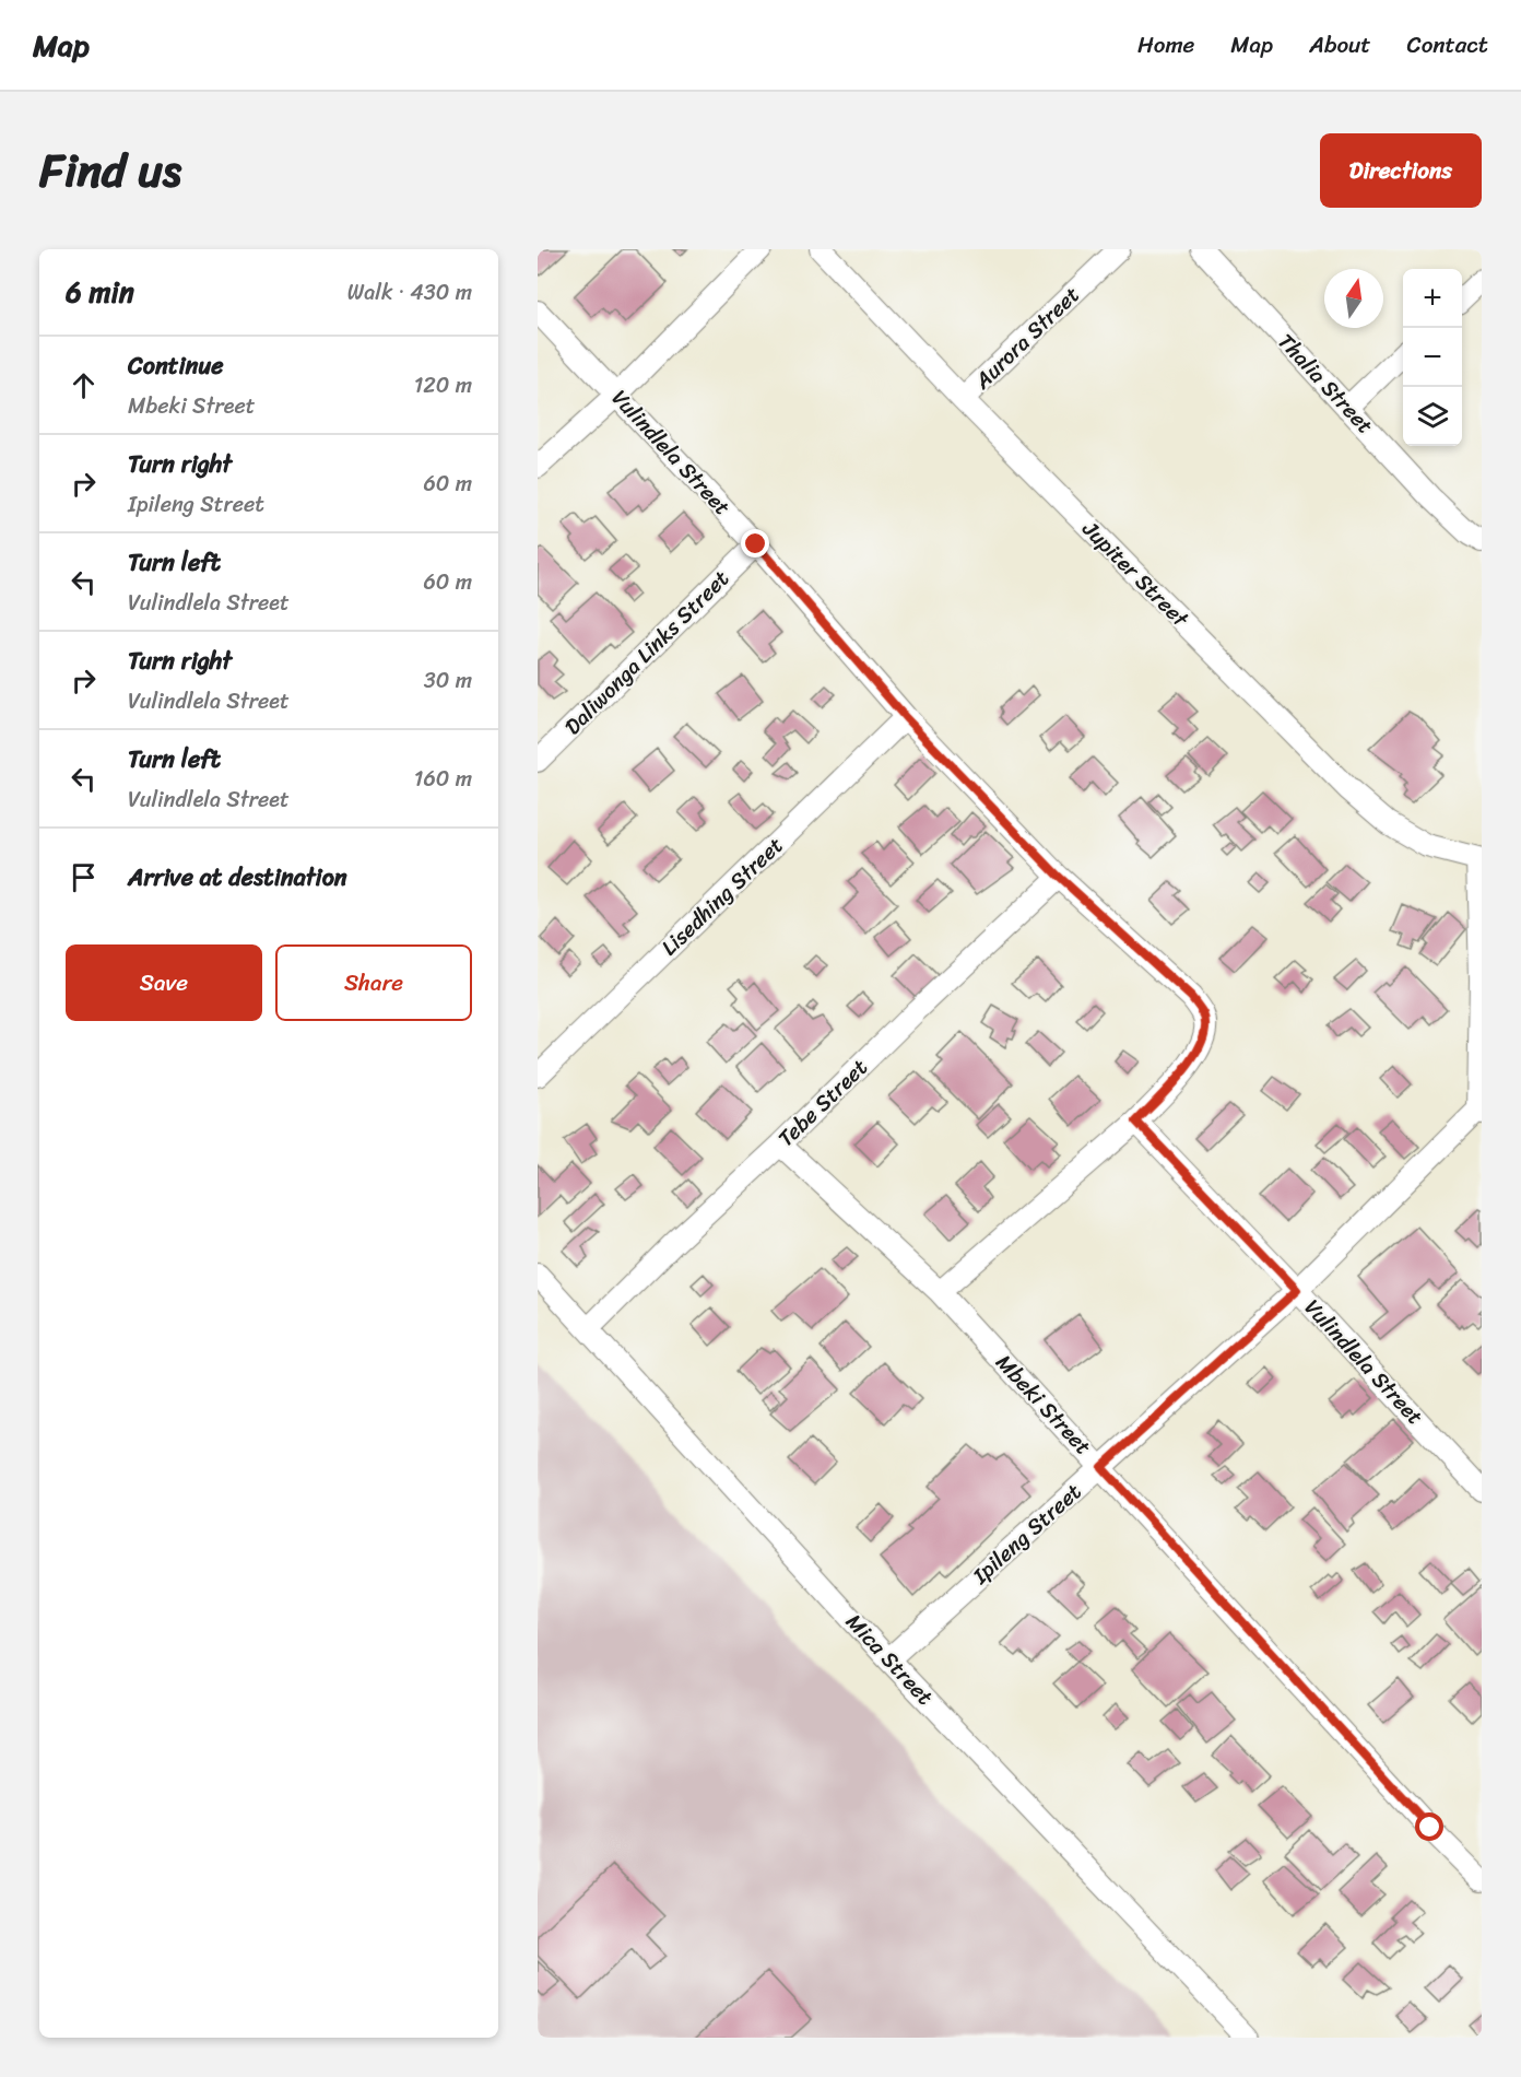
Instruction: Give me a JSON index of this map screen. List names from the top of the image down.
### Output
{
  "streets": {
    "street": [
      "Aurora Street",
      "Thalia Street",
      "Vulindlela Street",
      "Jupiter Street",
      "Daliwonga Links Street",
      "Lisedhing Street",
      "Tebe Street",
      "Mbeki Street",
      "Ipileng Street",
      "Mica Street"
    ]
  },
  "crossings": [
    ["Aurora Street", "Jupiter Street"],
    ["Vulindlela Street", "Daliwonga Links Street"],
    ["Vulindlela Street", "Lisedhing Street"],
    ["Vulindlela Street", "Tebe Street"],
    ["Vulindlela Street", "Ipileng Street"],
    ["Tebe Street", "Mbeki Street"],
    ["Tebe Street", "Mica Street"],
    ["Mbeki Street", "Ipileng Street"],
    ["Ipileng Street", "Mica Street"]
  ],
  "north": "top",
  "page": {
    "header": "Map",
    "nav": [
      "Home",
      "Map",
      "About",
      "Contact"
    ],
    "title": "Find us",
    "buttons": [
      "Directions",
      ["Save", "Share"]
    ],
    "heading": ["6 min", "Walk · 430 m"],
    "map_buttons": ["+", "−"],
    "list": [
      ["Continue", "Mbeki Street", "120 m"],
      ["Turn right", "Ipileng Street", "60 m"],
      ["Turn left", "Vulindlela Street", "60 m"],
      ["Turn right", "Vulindlela Street", "30 m"],
      ["Turn left", "Vulindlela Street", "160 m"],
      "Arrive at destination"
    ]
  }
}
